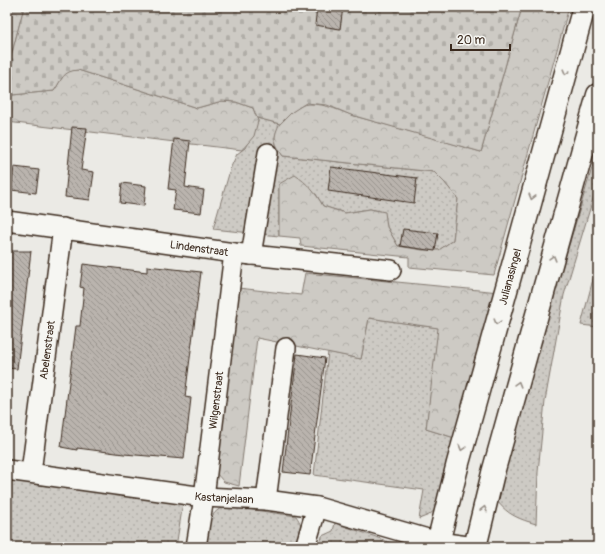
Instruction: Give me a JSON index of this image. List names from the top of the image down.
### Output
{
  "streets": {
    "main road": ["Julianasingel"],
    "street": [
      "Lindenstraat",
      "Abelenstraat",
      "Wilgenstraat",
      "Kastanjelaan"
    ]
  },
  "crossings": [
    ["Lindenstraat", "Abelenstraat"],
    ["Lindenstraat", "Wilgenstraat"],
    ["Julianasingel", "Kastanjelaan"],
    ["Abelenstraat", "Kastanjelaan"],
    ["Wilgenstraat", "Kastanjelaan"]
  ],
  "scale_bar": "20 m"
}
